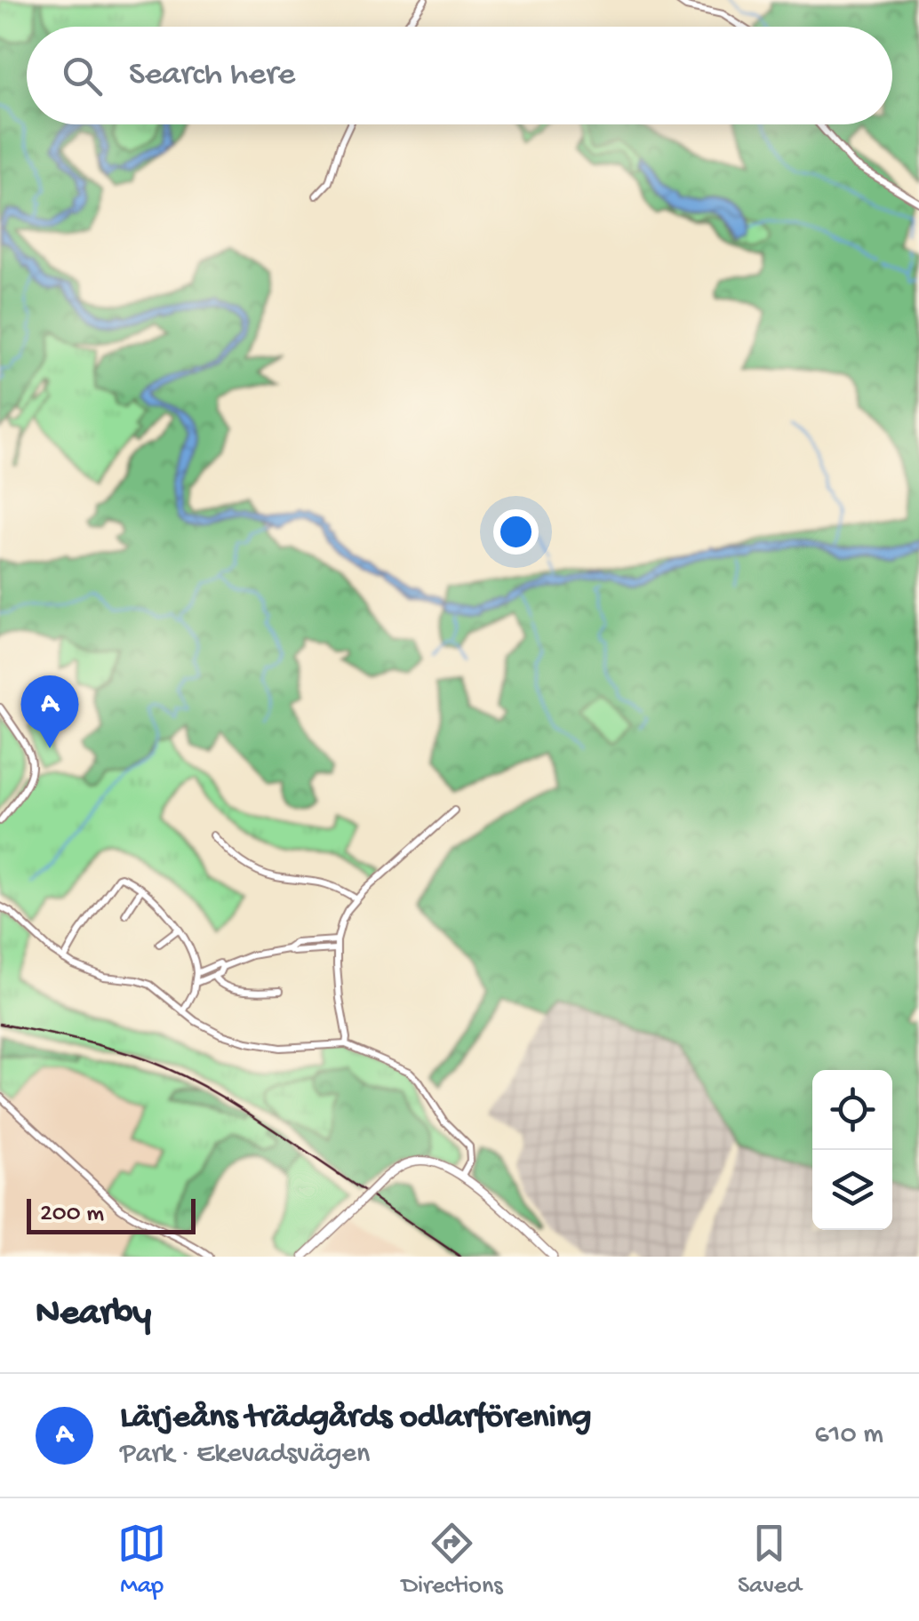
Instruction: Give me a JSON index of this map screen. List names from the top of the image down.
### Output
{
  "scale_bar": "200 m",
  "page": {
    "search": "Search here",
    "pins": "A",
    "scale": "200 m",
    "heading": "Nearby",
    "list": [
      {
        "mark": "A",
        "name": "Lärjeåns trädgårds odlarförening",
        "note": "Park · Ekevadsvägen",
        "value": "610 m"
      }
    ],
    "nav": ["Map", "Directions", "Saved"]
  }
}
